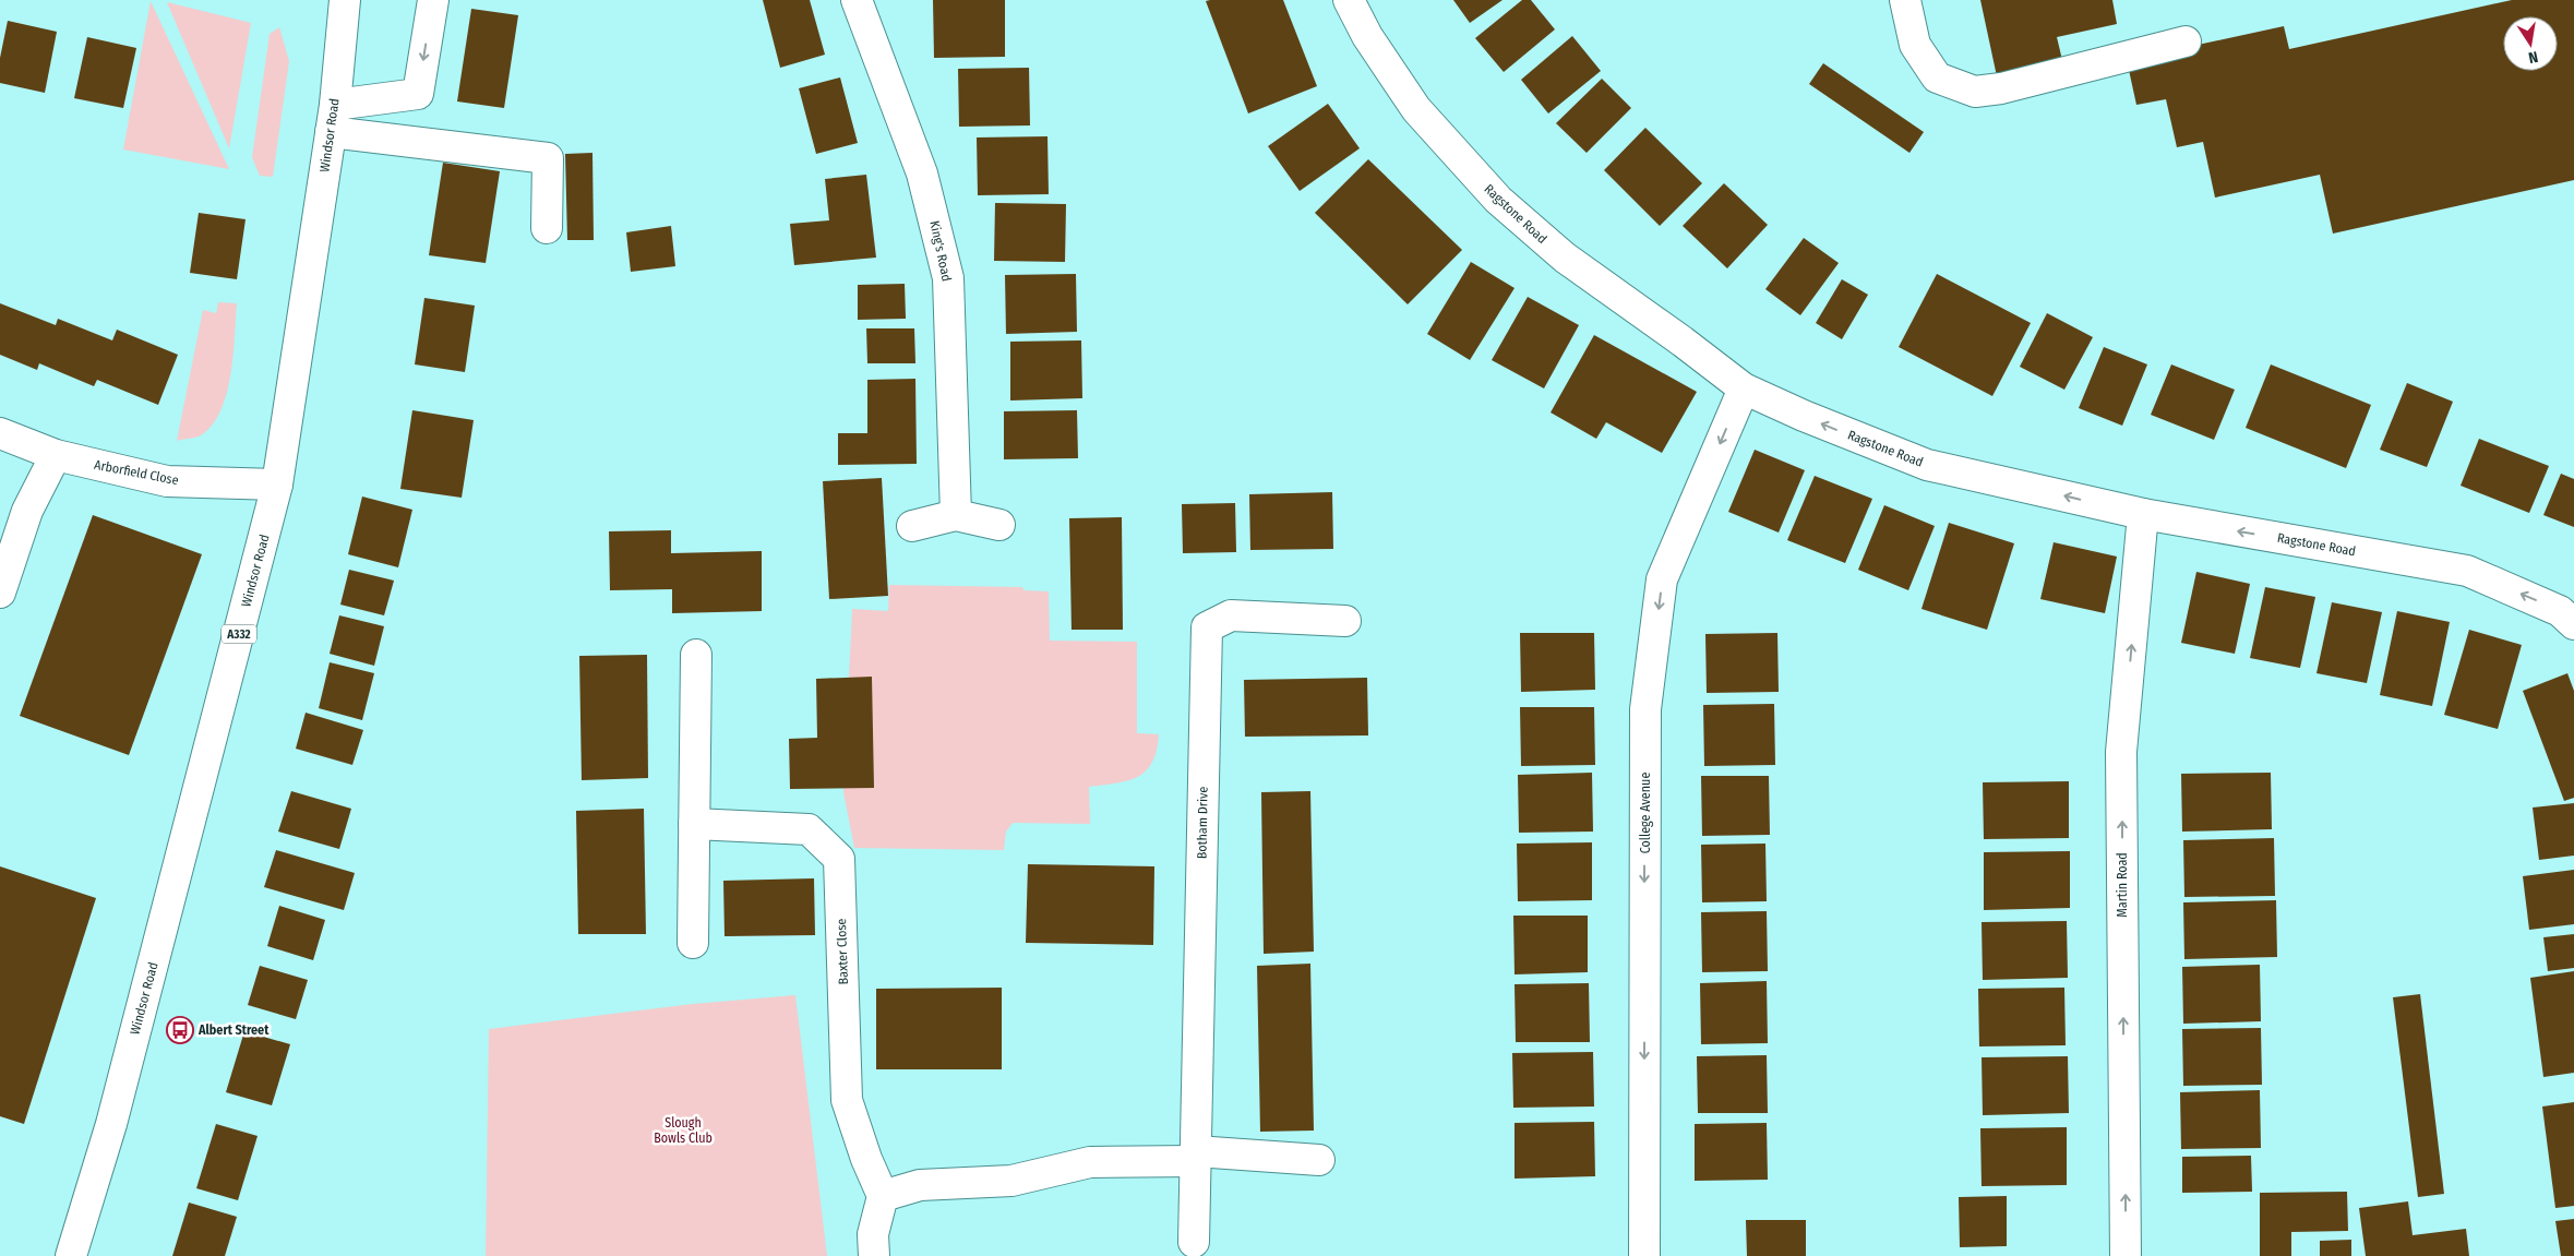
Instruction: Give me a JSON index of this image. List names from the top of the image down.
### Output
{
  "streets": {
    "street": [
      "Windsor Road",
      "Ragstone Road",
      "King's Road",
      "Arborfield Close",
      "A332",
      "College Avenue",
      "Botham Drive",
      "Martin Road",
      "Baxter Close"
    ]
  },
  "crossings": [
    ["Windsor Road", "Arborfield Close"],
    ["Ragstone Road", "College Avenue"],
    ["Ragstone Road", "Martin Road"]
  ],
  "one_way": ["Ragstone Road", "College Avenue", "Martin Road"],
  "parks": ["Slough Bowls Club"],
  "places": {
    "bus stop": ["Albert Street"]
  },
  "north": "bottom"
}
